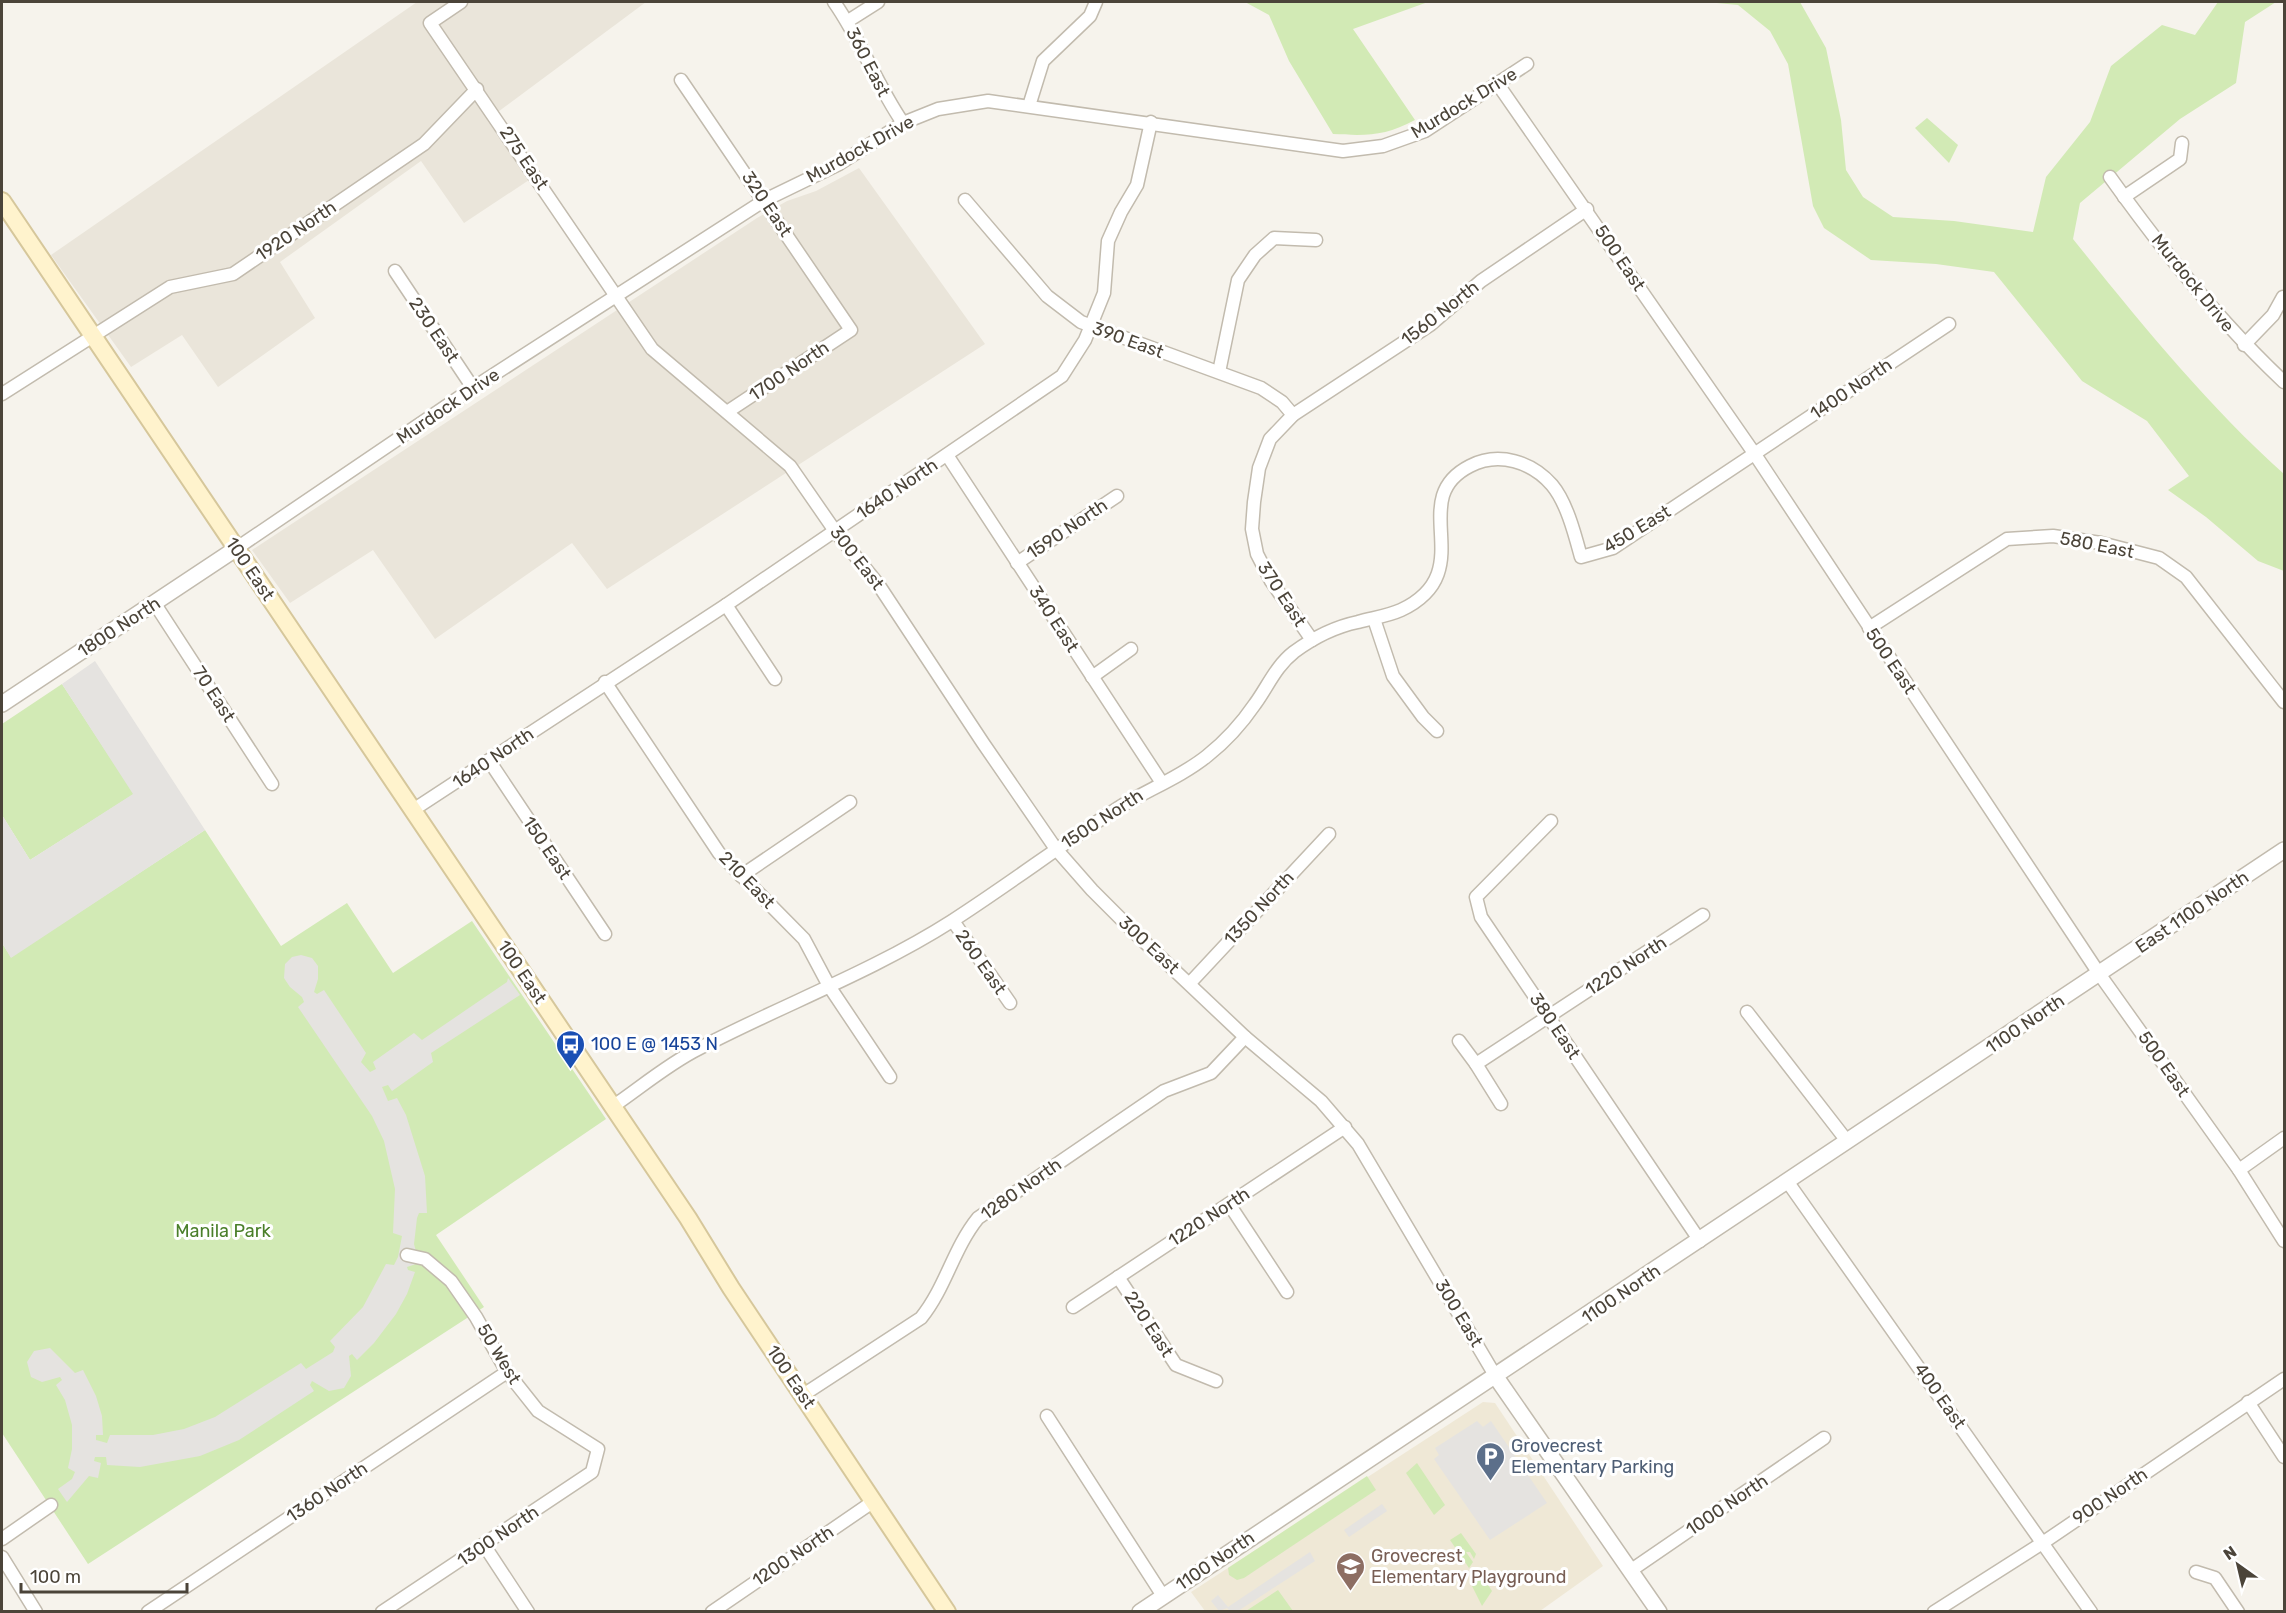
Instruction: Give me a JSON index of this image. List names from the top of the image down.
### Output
{
  "streets": {
    "main road": ["100 East"],
    "street": [
      "360 East",
      "Murdock Drive",
      "275 East",
      "320 East",
      "1920 North",
      "500 East",
      "1560 North",
      "230 East",
      "390 East",
      "1700 North",
      "1400 North",
      "1640 North",
      "1590 North",
      "450 East",
      "580 East",
      "300 East",
      "370 East",
      "340 East",
      "1800 North",
      "70 East",
      "1500 North",
      "150 East",
      "210 East",
      "1350 North",
      "East 1100 North",
      "260 East",
      "1220 North",
      "1100 North",
      "380 East",
      "1280 North",
      "220 East",
      "50 West",
      "400 East",
      "1360 North",
      "900 North",
      "1000 North",
      "1300 North",
      "1200 North"
    ]
  },
  "crossings": [
    ["360 East", "Murdock Drive"],
    ["Murdock Drive", "275 East"],
    ["Murdock Drive", "320 East"],
    ["Murdock Drive", "500 East"],
    ["Murdock Drive", "230 East"],
    ["Murdock Drive", "1640 North"],
    ["Murdock Drive", "300 East"],
    ["Murdock Drive", "100 East"],
    ["Murdock Drive", "1800 North"],
    ["275 East", "1920 North"],
    ["275 East", "300 East"],
    ["320 East", "1700 North"],
    ["1920 North", "100 East"],
    ["500 East", "1560 North"],
    ["500 East", "1400 North"],
    ["500 East", "450 East"],
    ["500 East", "580 East"],
    ["500 East", "East 1100 North"],
    ["500 East", "1100 North"],
    ["1560 North", "390 East"],
    ["1560 North", "370 East"],
    ["390 East", "1640 North"],
    ["390 East", "370 East"],
    ["1700 North", "300 East"],
    ["1400 North", "450 East"],
    ["1640 North", "300 East"],
    ["1640 North", "100 East"],
    ["1640 North", "340 East"],
    ["1640 North", "150 East"],
    ["1640 North", "210 East"],
    ["1590 North", "340 East"],
    ["450 East", "1500 North"],
    ["300 East", "1500 North"],
    ["300 East", "1350 North"],
    ["300 East", "1220 North"],
    ["300 East", "1100 North"],
    ["300 East", "1280 North"],
    ["300 East", "1000 North"],
    ["100 East", "1800 North"],
    ["100 East", "1500 North"],
    ["100 East", "1280 North"],
    ["100 East", "1200 North"],
    ["370 East", "1500 North"],
    ["340 East", "1500 North"],
    ["1800 North", "70 East"],
    ["1500 North", "210 East"],
    ["1500 North", "260 East"],
    ["East 1100 North", "1100 North"],
    ["1220 North", "380 East"],
    ["1220 North", "220 East"],
    ["1100 North", "380 East"],
    ["1100 North", "400 East"],
    ["50 West", "1360 North"],
    ["50 West", "1300 North"],
    ["400 East", "900 North"]
  ],
  "parks": ["Manila Park"],
  "places": {
    "bus stop": ["100 E @ 1453 N"],
    "parking": ["Grovecrest Elementary Parking"],
    "school or university": ["Grovecrest Elementary Playground"]
  },
  "scale_bar": "100 m",
  "north": "top left"
}
